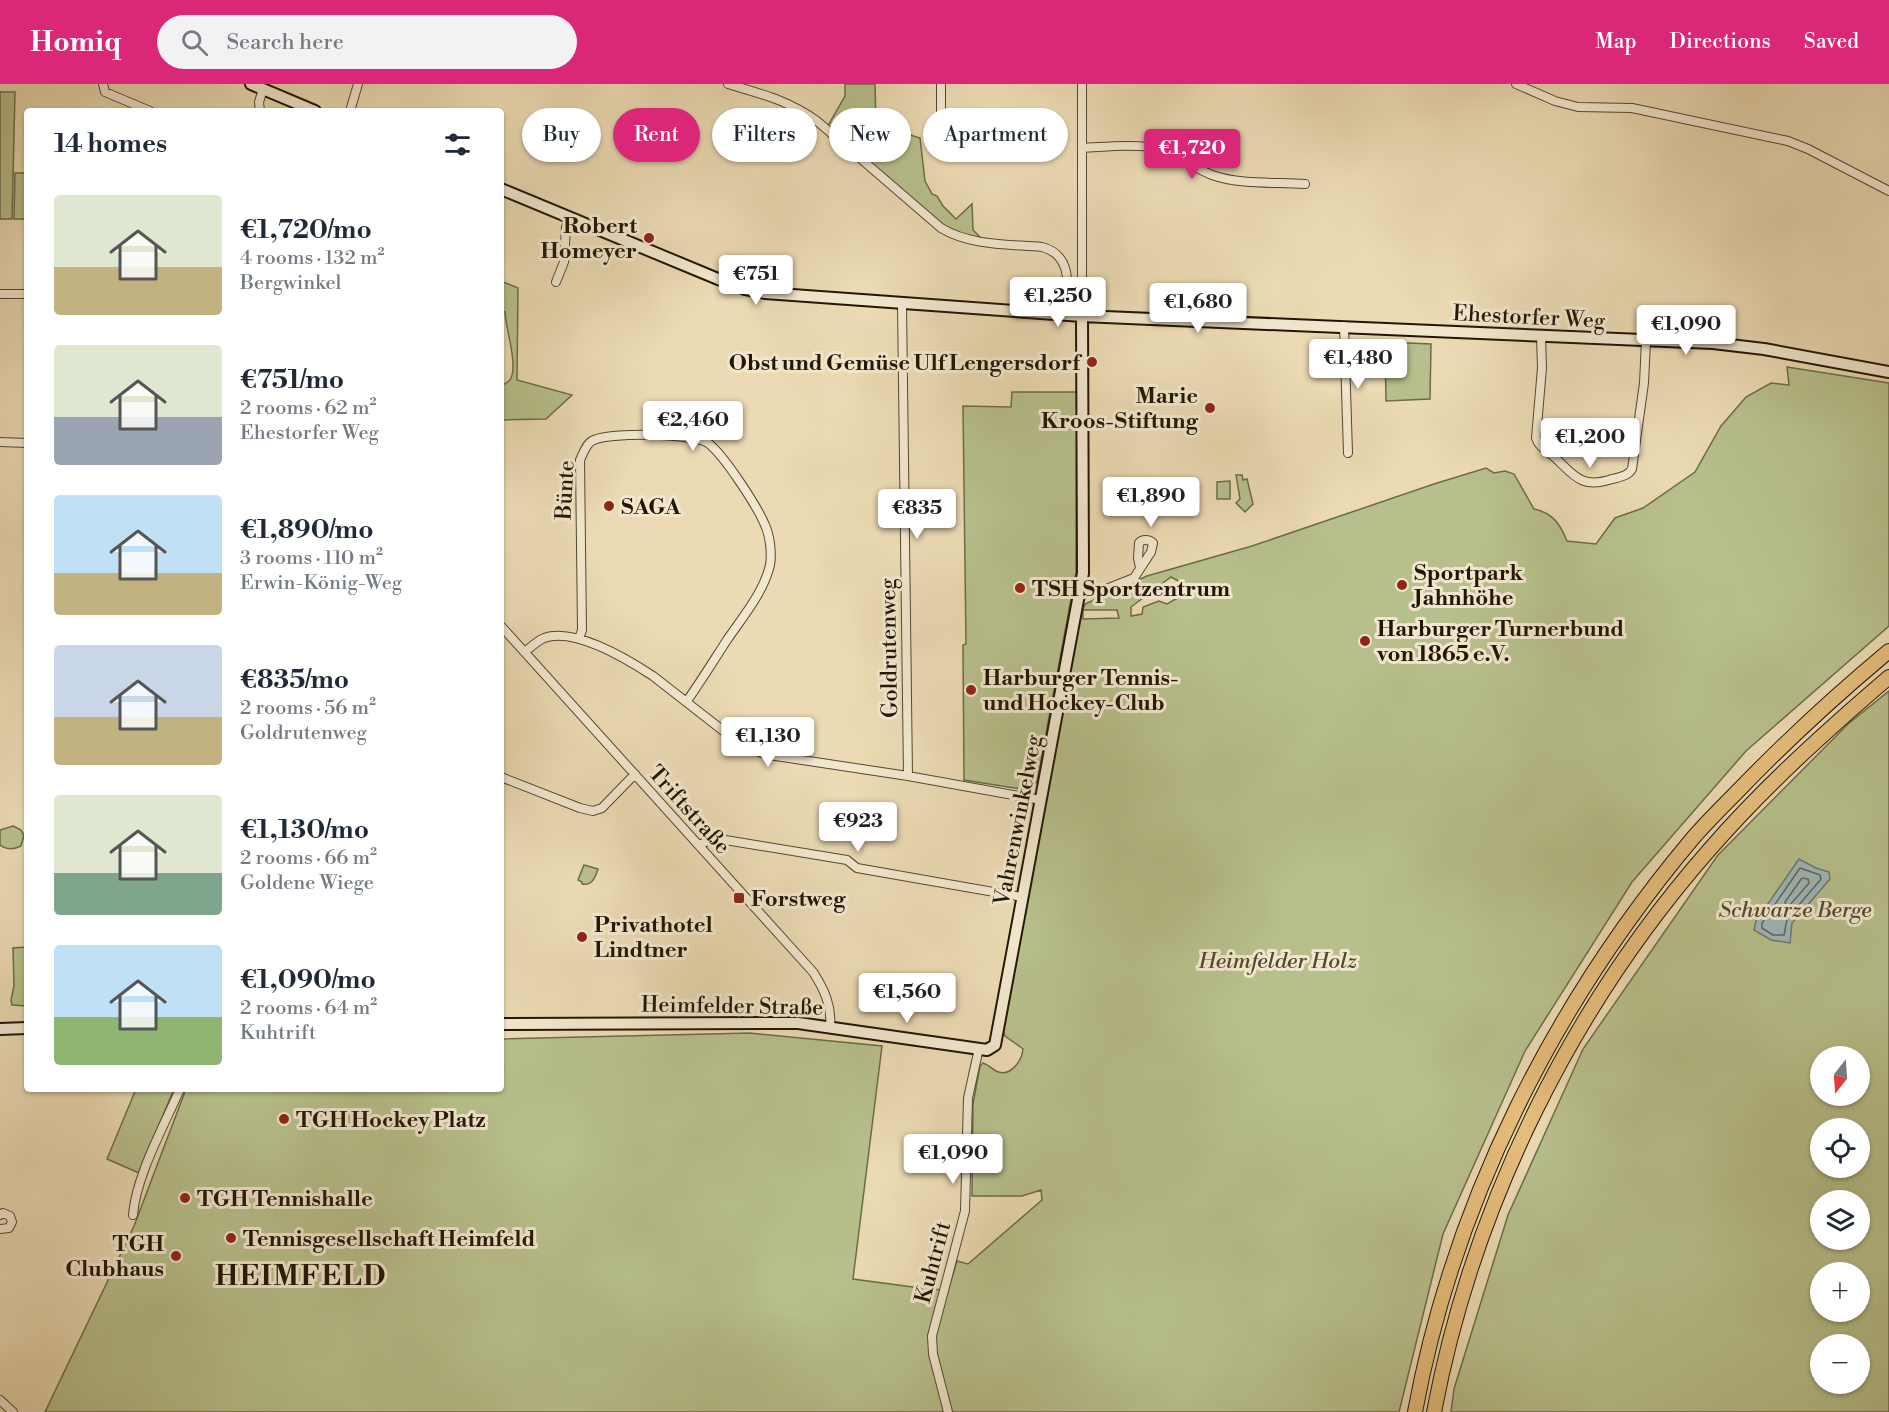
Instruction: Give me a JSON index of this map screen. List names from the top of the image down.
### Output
{
  "streets": {
    "main road": ["Ehestorfer Weg", "Vahrenwinkelweg", "Heimfelder Straße"],
    "street": [
      "Bünte",
      "Goldrutenweg",
      "Triftstraße",
      "Kuhtrift"
    ]
  },
  "crossings": [
    ["Ehestorfer Weg", "Goldrutenweg"],
    ["Ehestorfer Weg", "Vahrenwinkelweg"],
    ["Triftstraße", "Heimfelder Straße"],
    ["Vahrenwinkelweg", "Heimfelder Straße"],
    ["Heimfelder Straße", "Kuhtrift"]
  ],
  "districts": ["HEIMFELD"],
  "parks": ["Schwarze Berge", "Heimfelder Holz"],
  "places": {
    "other": [
      "Robert Homeyer",
      "Obst und Gemüse Ulf Lengersdorf",
      "Marie Kroos-Stiftung",
      "SAGA",
      "Sportpark Jahnhöhe",
      "TSH Sportzentrum",
      "Harburger Turnerbund von 1865 e.V.",
      "Harburger Tennis- und Hockey-Club",
      "Privathotel Lindtner",
      "TGH Hockey Platz",
      "TGH Tennishalle",
      "Tennisgesellschaft Heimfeld",
      "TGH Clubhaus"
    ],
    "transit": ["Forstweg"]
  },
  "north": "bottom",
  "page": {
    "header": "Homiq",
    "search": "Search here",
    "nav": ["Map", "Directions", "Saved"],
    "chip": [
      "Buy",
      "Rent",
      "Filters",
      "New",
      "Apartment"
    ],
    "heading": "14 homes",
    "price": [
      "€1,720",
      "€751",
      "€1,250",
      "€1,680",
      "€1,090",
      "€1,480",
      "€2,460",
      "€1,200",
      "€1,890",
      "€835",
      "€1,130",
      "€923",
      "€1,560",
      "€1,090"
    ],
    "list": [
      {
        "name": "€1,720/mo",
        "note": "4 rooms · 132 m² · Bergwinkel"
      },
      {
        "name": "€751/mo",
        "note": "2 rooms · 62 m² · Ehestorfer Weg"
      },
      {
        "name": "€1,890/mo",
        "note": "3 rooms · 110 m² · Erwin-König-Weg"
      },
      {
        "name": "€835/mo",
        "note": "2 rooms · 56 m² · Goldrutenweg"
      },
      {
        "name": "€1,130/mo",
        "note": "2 rooms · 66 m² · Goldene Wiege"
      },
      {
        "name": "€1,090/mo",
        "note": "2 rooms · 64 m² · Kuhtrift"
      }
    ],
    "map_buttons": ["+", "−"]
  }
}
